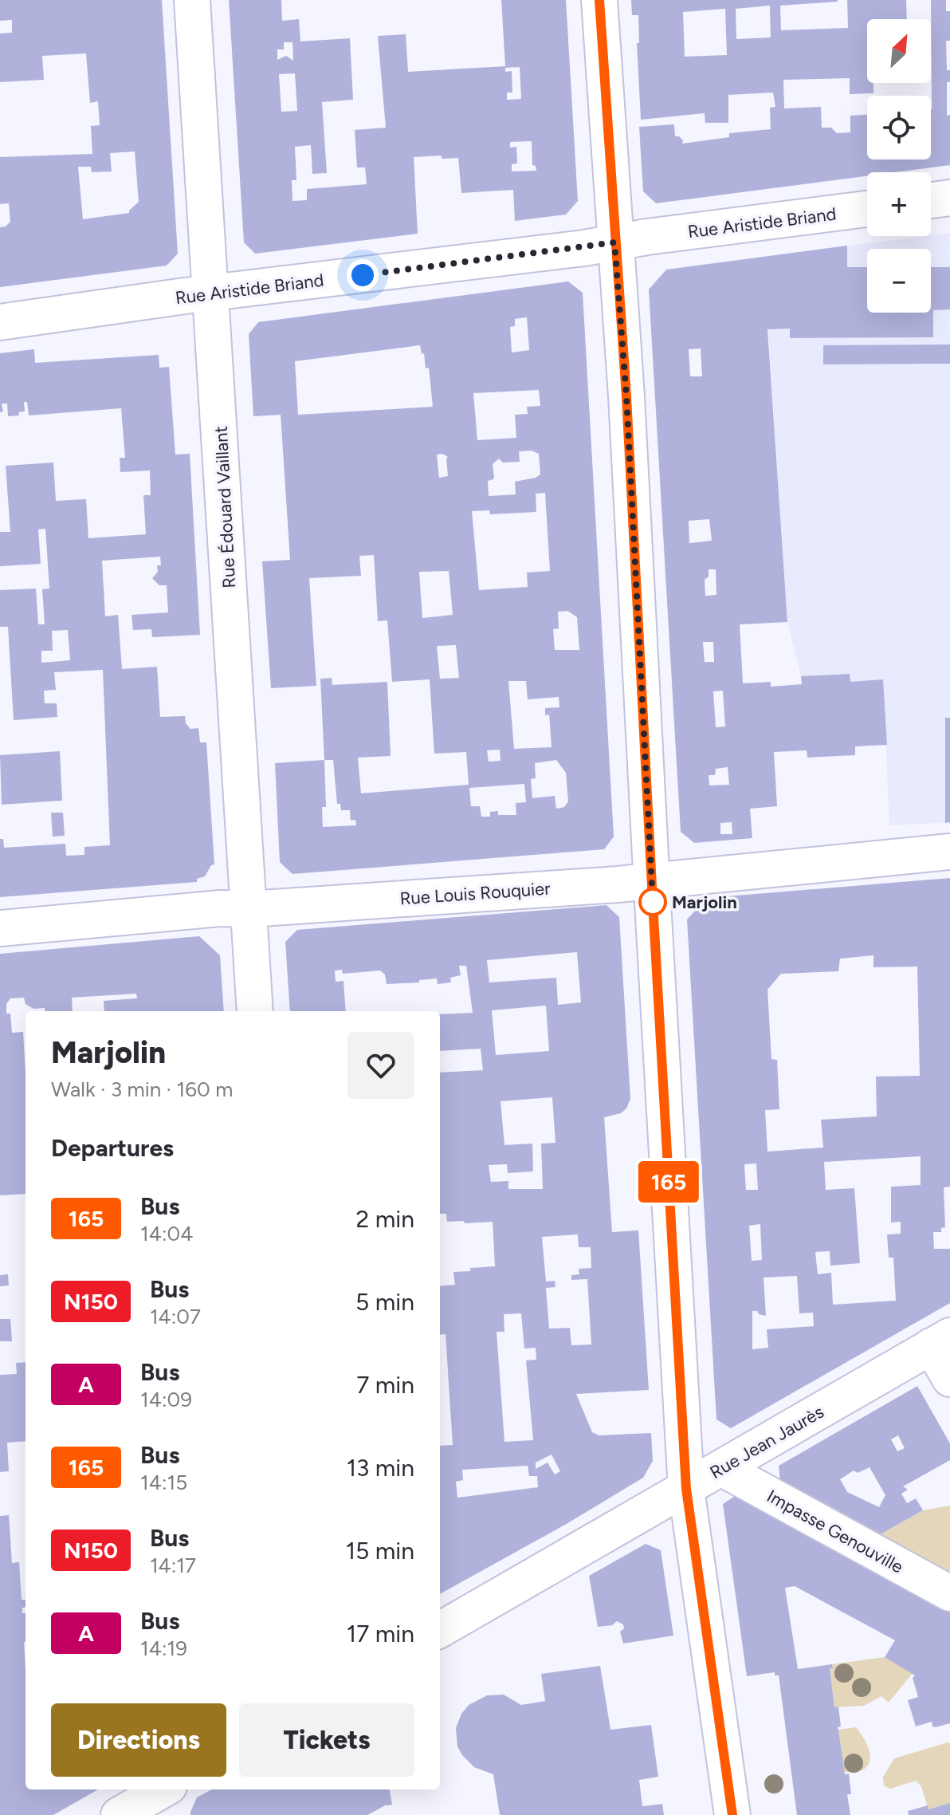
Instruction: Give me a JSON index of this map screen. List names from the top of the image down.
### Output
{
  "streets": {
    "street": [
      "Rue Aristide Briand",
      "Rue Édouard Vaillant",
      "Rue Louis Rouquier",
      "Rue Jean Jaurès",
      "Impasse Genouville"
    ]
  },
  "crossings": [
    ["Rue Aristide Briand", "Rue Édouard Vaillant"],
    ["Rue Édouard Vaillant", "Rue Louis Rouquier"],
    ["Rue Jean Jaurès", "Impasse Genouville"]
  ],
  "places": ["Marjolin"],
  "lines": ["bus line 165"],
  "north": "top right",
  "page": {
    "on_map": "165",
    "map_buttons": ["+", "−"],
    "heading": [
      ["Marjolin", "Walk · 3 min · 160 m"],
      "Departures"
    ],
    "list": [
      {
        "mark": "165",
        "name": "Bus",
        "note": "14:04",
        "value": "2 min"
      },
      {
        "mark": "N150",
        "name": "Bus",
        "note": "14:07",
        "value": "5 min"
      },
      {
        "mark": "A",
        "name": "Bus",
        "note": "14:09",
        "value": "7 min"
      },
      {
        "mark": "165",
        "name": "Bus",
        "note": "14:15",
        "value": "13 min"
      },
      {
        "mark": "N150",
        "name": "Bus",
        "note": "14:17",
        "value": "15 min"
      },
      {
        "mark": "A",
        "name": "Bus",
        "note": "14:19",
        "value": "17 min"
      }
    ],
    "buttons": ["Directions", "Tickets"]
  }
}
